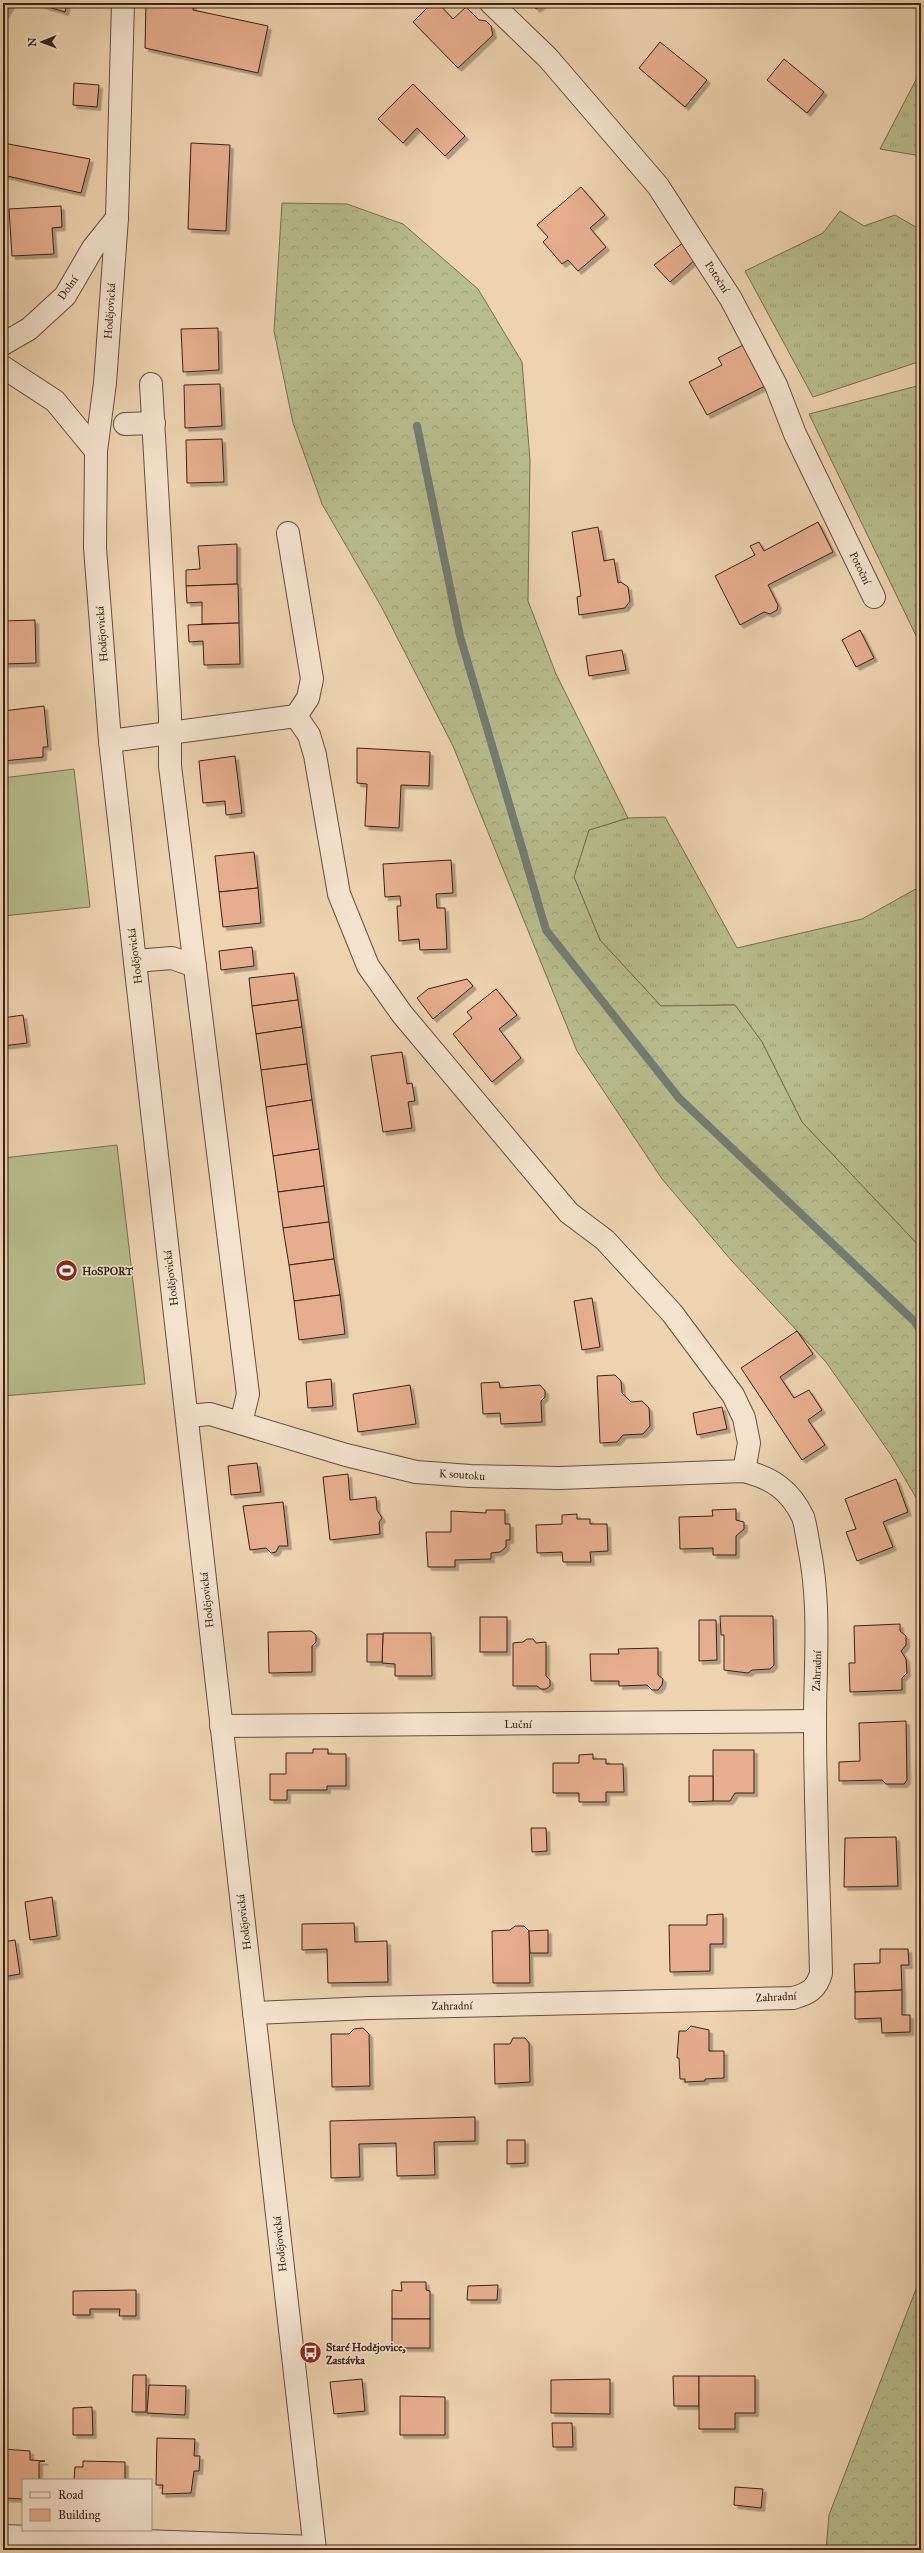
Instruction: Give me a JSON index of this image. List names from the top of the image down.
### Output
{
  "streets": {
    "street": [
      "Potoční",
      "Dolní",
      "Hodějovická",
      "K soutoku",
      "Zahradní",
      "Luční"
    ]
  },
  "crossings": [
    ["Dolní", "Hodějovická"],
    ["Hodějovická", "K soutoku"],
    ["Hodějovická", "Zahradní"],
    ["Hodějovická", "Luční"],
    ["K soutoku", "Zahradní"],
    ["Zahradní", "Luční"]
  ],
  "places": {
    "sports": ["HoSPORT"],
    "bus stop": ["Staré Hodějovice, Zastávka"]
  },
  "legend": ["Road", "Building"],
  "north": "left"
}
